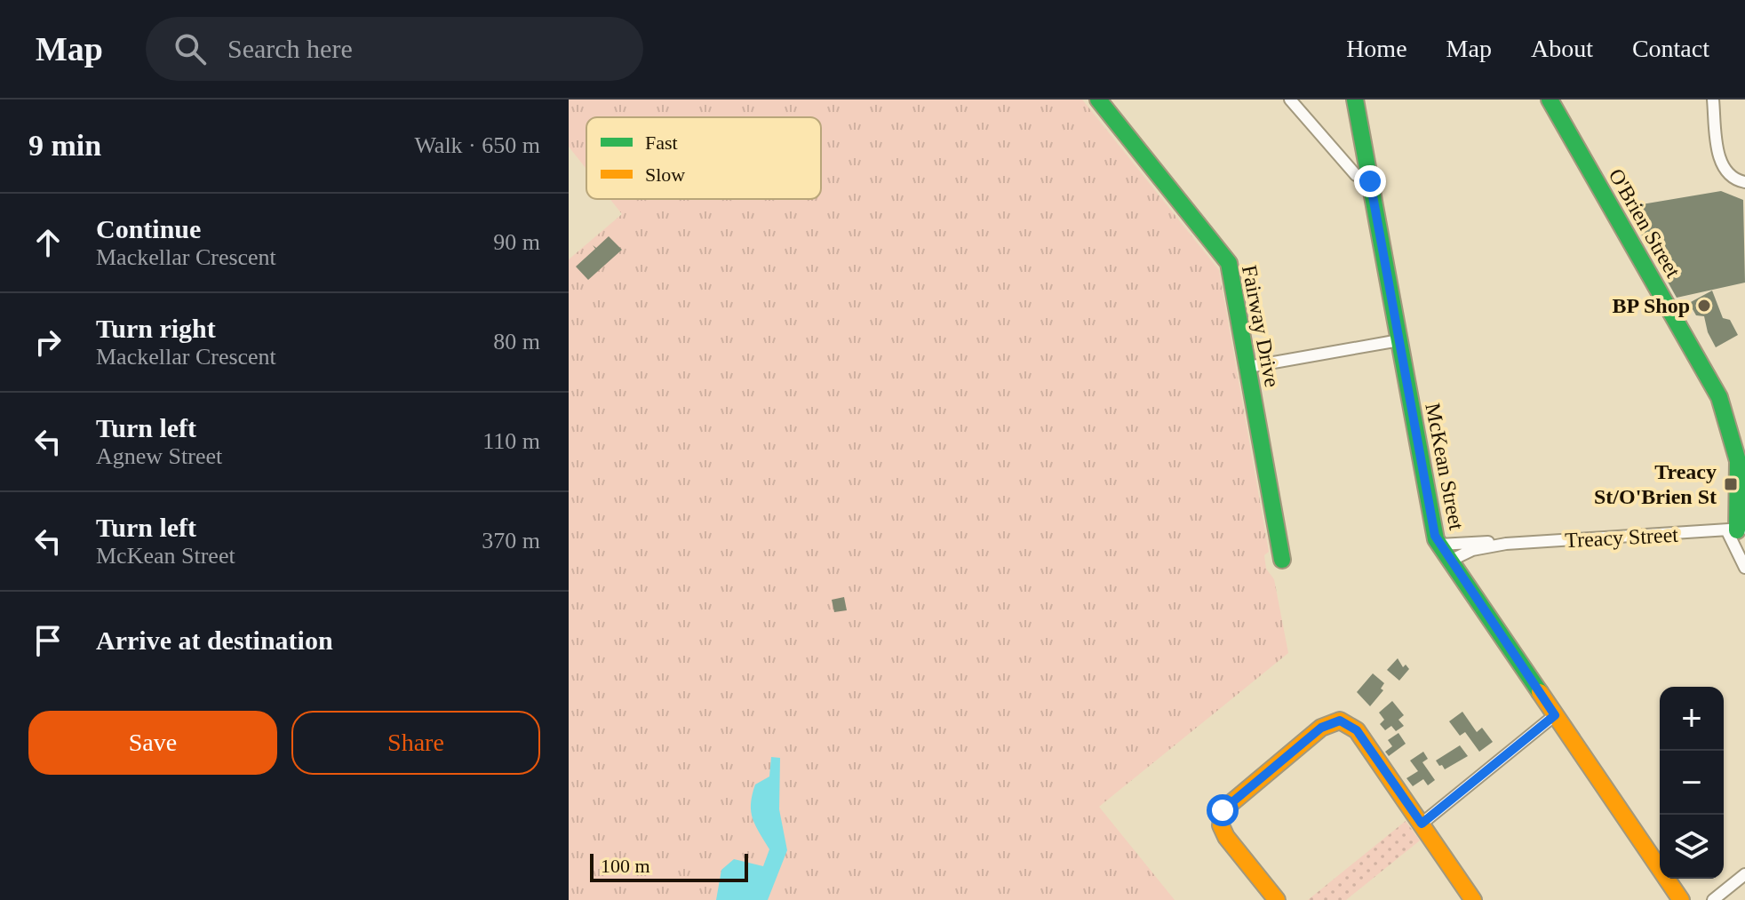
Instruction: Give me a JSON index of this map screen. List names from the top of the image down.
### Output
{
  "streets": {
    "street": [
      "O'Brien Street",
      "Fairway Drive",
      "McKean Street",
      "Treacy Street"
    ]
  },
  "crossings": [
    ["O'Brien Street", "Treacy Street"],
    ["McKean Street", "Treacy Street"]
  ],
  "places": {
    "other": ["BP Shop"],
    "transit": ["Treacy St/O'Brien St"]
  },
  "legend": ["Fast", "Slow"],
  "scale_bar": "100 m",
  "page": {
    "header": "Map",
    "search": "Search here",
    "nav": [
      "Home",
      "Map",
      "About",
      "Contact"
    ],
    "heading": ["9 min", "Walk · 650 m"],
    "list": [
      ["Continue", "Mackellar Crescent", "90 m"],
      ["Turn right", "Mackellar Crescent", "80 m"],
      ["Turn left", "Agnew Street", "110 m"],
      ["Turn left", "McKean Street", "370 m"],
      "Arrive at destination"
    ],
    "map_buttons": ["+", "−"],
    "buttons": ["Save", "Share"],
    "scale": "100 m"
  }
}
